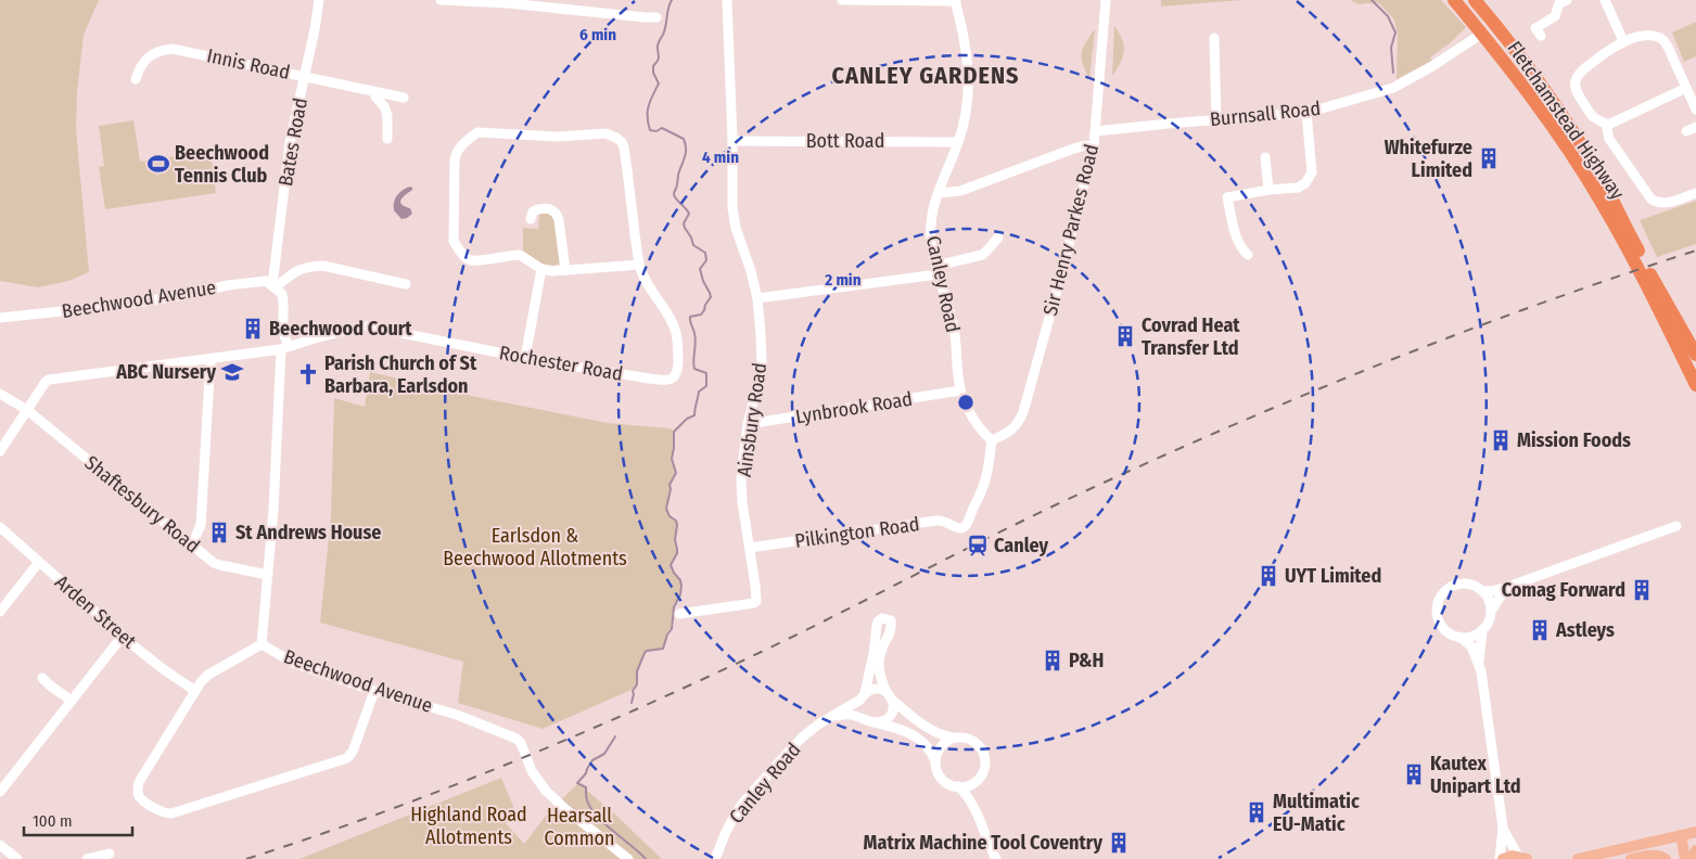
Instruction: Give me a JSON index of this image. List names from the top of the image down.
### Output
{
  "streets": {
    "highway": ["Fletchamstead Highway"],
    "street": [
      "Innis Road",
      "Burnsall Road",
      "Bott Road",
      "Bates Road",
      "Sir Henry Parkes Road",
      "Canley Road",
      "Beechwood Avenue",
      "Rochester Road",
      "Lynbrook Road",
      "Ainsbury Road",
      "Shaftesbury Road",
      "Pilkington Road",
      "Arden Street"
    ]
  },
  "crossings": [
    ["Innis Road", "Bates Road"],
    ["Burnsall Road", "Fletchamstead Highway"],
    ["Burnsall Road", "Sir Henry Parkes Road"],
    ["Bott Road", "Canley Road"],
    ["Bott Road", "Ainsbury Road"],
    ["Bates Road", "Beechwood Avenue"],
    ["Sir Henry Parkes Road", "Canley Road"],
    ["Sir Henry Parkes Road", "Pilkington Road"],
    ["Canley Road", "Lynbrook Road"],
    ["Canley Road", "Pilkington Road"],
    ["Beechwood Avenue", "Rochester Road"],
    ["Beechwood Avenue", "Shaftesbury Road"],
    ["Rochester Road", "Shaftesbury Road"],
    ["Lynbrook Road", "Ainsbury Road"],
    ["Ainsbury Road", "Pilkington Road"]
  ],
  "districts": ["CANLEY GARDENS"],
  "parks": ["Earlsdon & Beechwood Allotments", "Highland Road Allotments", "Hearsall Common"],
  "places": {
    "building": [
      "Whitefurze Limited",
      "Beechwood Court",
      "Covrad Heat Transfer Ltd",
      "Mission Foods",
      "St Andrews House",
      "UYT Limited",
      "Comag Forward",
      "Astleys",
      "P&H",
      "Kautex Unipart Ltd",
      "Multimatic EU-Matic",
      "Matrix Machine Tool Coventry"
    ],
    "sports": ["Beechwood Tennis Club"],
    "school or university": ["ABC Nursery"],
    "church": ["Parish Church of St Barbara, Earlsdon"],
    "station": ["Canley"]
  },
  "scale_bar": "100 m",
  "rings": ["6 min", "4 min", "2 min"]
}
